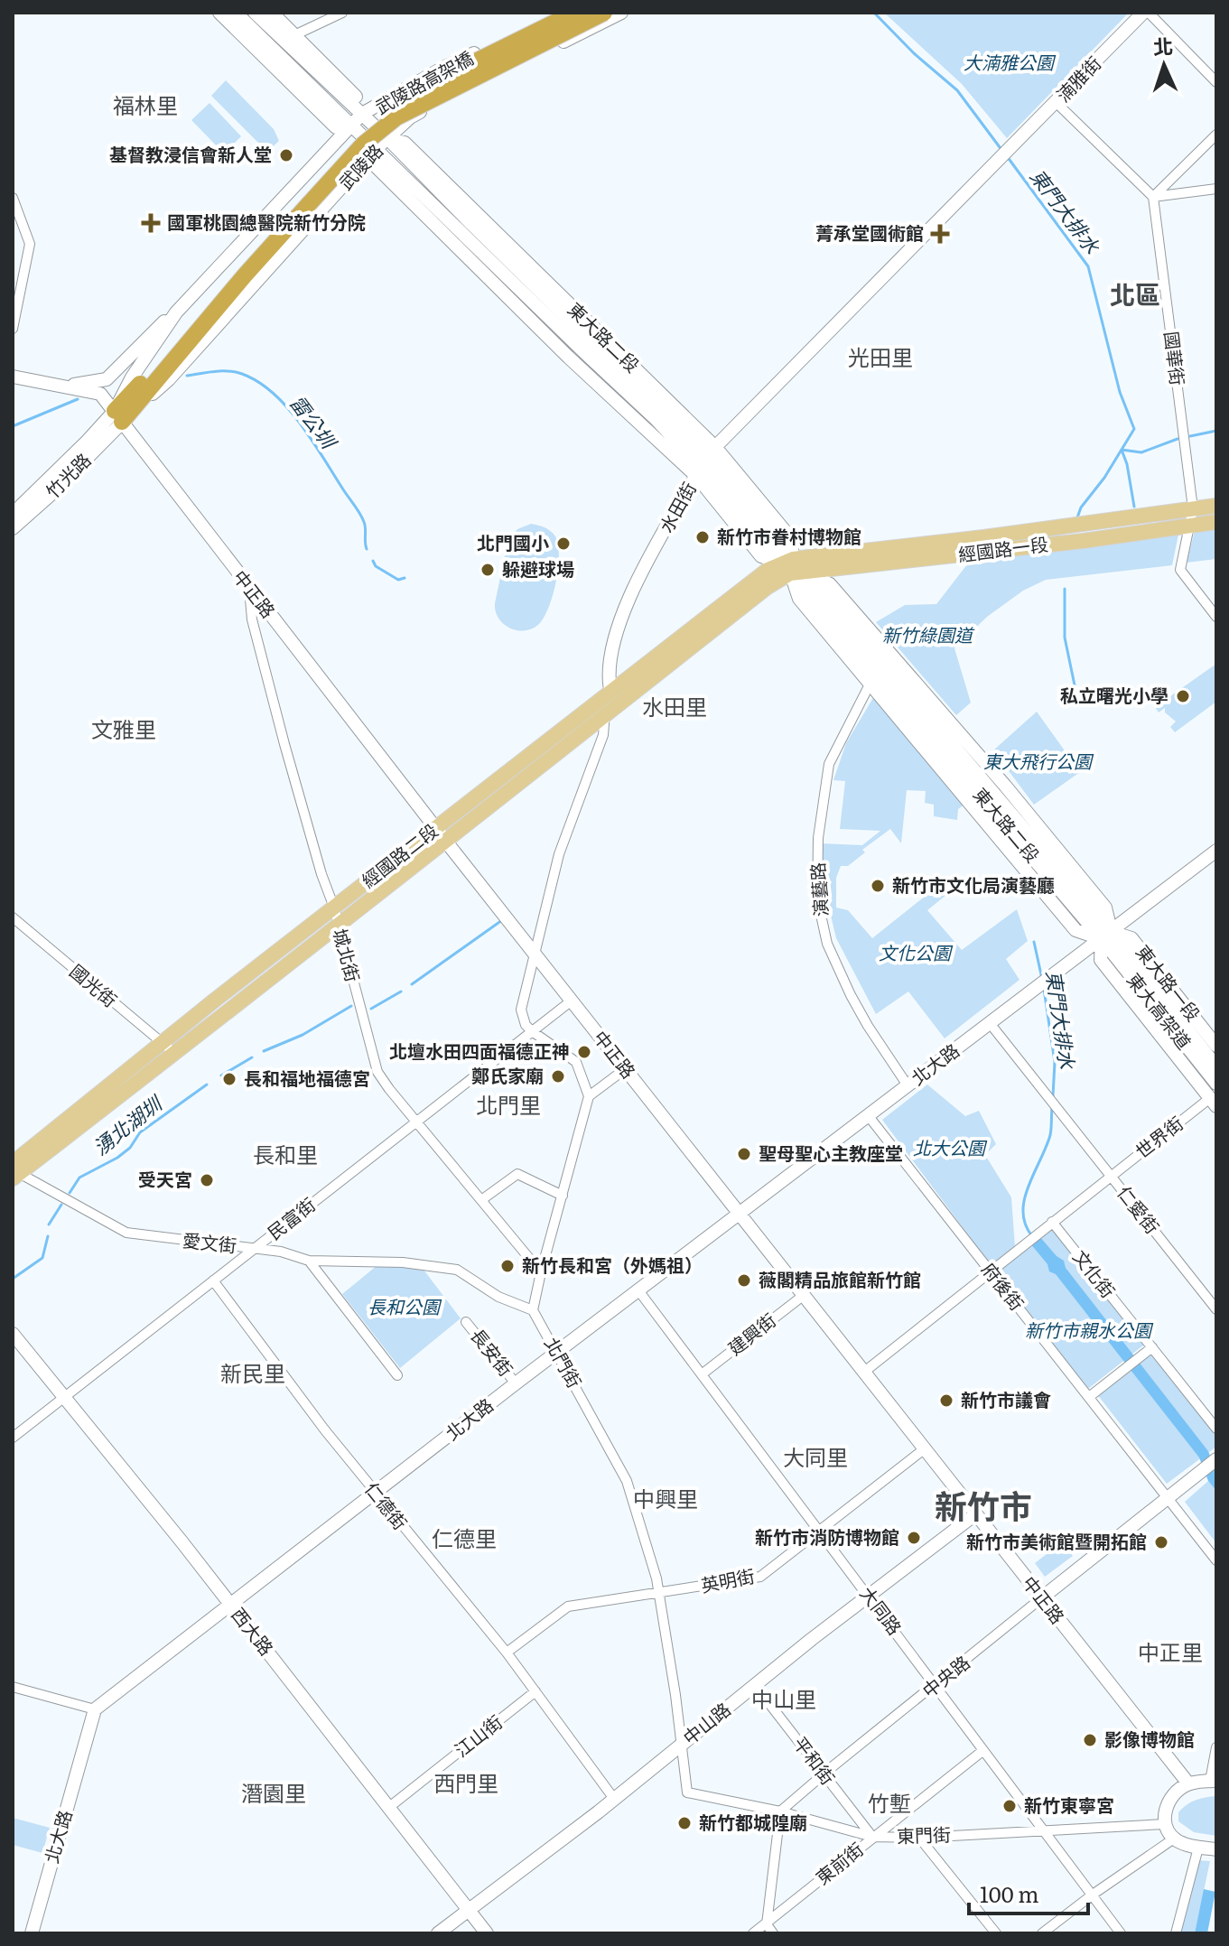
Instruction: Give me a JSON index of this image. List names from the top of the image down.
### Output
{
  "streets": {
    "highway": ["武陵路高架橋"],
    "main road": ["經國路一段", "經國路二段"],
    "street": [
      "湳雅街",
      "武陵路",
      "東大路二段",
      "國華街",
      "竹光路",
      "水田街",
      "中正路",
      "演藝路",
      "城北街",
      "東大路一段",
      "國光街",
      "東大高架道",
      "北大路",
      "世界街",
      "仁愛街",
      "民富街",
      "愛文街",
      "文化街",
      "府後街",
      "建興街",
      "長安街",
      "北門街",
      "仁德街",
      "英明街",
      "大同路",
      "西大路",
      "中央路",
      "中山路",
      "江山街",
      "平和街",
      "東門街",
      "東前街"
    ]
  },
  "crossings": [
    ["湳雅街", "水田街"],
    ["武陵路高架橋", "武陵路"],
    ["武陵路高架橋", "竹光路"],
    ["武陵路高架橋", "中正路"],
    ["武陵路", "東大路二段"],
    ["武陵路", "竹光路"],
    ["武陵路", "中正路"],
    ["東大路二段", "水田街"],
    ["東大路二段", "經國路一段"],
    ["東大路二段", "經國路二段"],
    ["東大路二段", "演藝路"],
    ["東大路二段", "東大路一段"],
    ["東大路二段", "東大高架道"],
    ["東大路二段", "北大路"],
    ["國華街", "經國路一段"],
    ["竹光路", "中正路"],
    ["水田街", "中正路"],
    ["水田街", "經國路二段"],
    ["經國路一段", "經國路二段"],
    ["中正路", "經國路二段"],
    ["中正路", "城北街"],
    ["中正路", "北大路"],
    ["中正路", "民富街"],
    ["中正路", "建興街"],
    ["中正路", "英明街"],
    ["中正路", "中央路"],
    ["中正路", "中山路"],
    ["經國路二段", "城北街"],
    ["經國路二段", "國光街"],
    ["經國路二段", "愛文街"],
    ["演藝路", "北大路"],
    ["城北街", "民富街"],
    ["東大路一段", "東大高架道"],
    ["東大路一段", "北大路"],
    ["東大路一段", "世界街"],
    ["東大高架道", "北大路"],
    ["北大路", "仁愛街"],
    ["北大路", "府後街"],
    ["北大路", "長安街"],
    ["北大路", "北門街"],
    ["北大路", "仁德街"],
    ["北大路", "大同路"],
    ["北大路", "西大路"],
    ["世界街", "仁愛街"],
    ["世界街", "文化街"],
    ["世界街", "府後街"],
    ["民富街", "愛文街"],
    ["民富街", "仁德街"],
    ["民富街", "西大路"],
    ["愛文街", "北門街"],
    ["府後街", "中央路"],
    ["建興街", "大同路"],
    ["北門街", "英明街"],
    ["北門街", "中山路"],
    ["北門街", "東門街"],
    ["仁德街", "英明街"],
    ["仁德街", "中山路"],
    ["仁德街", "江山街"],
    ["英明街", "大同路"],
    ["大同路", "中央路"],
    ["大同路", "中山路"],
    ["大同路", "東門街"],
    ["大同路", "東前街"],
    ["西大路", "中山路"],
    ["西大路", "江山街"],
    ["中央路", "平和街"],
    ["中央路", "東門街"],
    ["中山路", "平和街"],
    ["平和街", "東門街"],
    ["平和街", "東前街"],
    ["東門街", "東前街"]
  ],
  "districts": [
    "福林里",
    "北區",
    "光田里",
    "水田里",
    "文雅里",
    "北門里",
    "長和里",
    "新民里",
    "大同里",
    "中興里",
    "新竹市",
    "仁德里",
    "中正里",
    "中山里",
    "西門里",
    "潛園里",
    "竹塹"
  ],
  "water": ["東門大排水", "雷公圳", "湧北湖圳"],
  "parks": [
    "大湳雅公園",
    "新竹綠園道",
    "東大飛行公園",
    "文化公園",
    "北大公園",
    "長和公園",
    "新竹市親水公園"
  ],
  "places": {
    "other": [
      "基督教浸信會新人堂",
      "新竹市眷村博物館",
      "北門國小",
      "躲避球場",
      "私立曙光小學",
      "新竹市文化局演藝廳",
      "北壇水田四面福德正神",
      "鄭氏家廟",
      "長和福地福德宮",
      "聖母聖心主教座堂",
      "受天宮",
      "新竹長和宮（外媽祖）",
      "薇閣精品旅館新竹館",
      "新竹市議會",
      "新竹市消防博物館",
      "新竹市美術館暨開拓館",
      "影像博物館",
      "新竹東寧宮",
      "新竹都城隍廟"
    ],
    "health": ["國軍桃園總醫院新竹分院", "菁承堂國術館"]
  },
  "scale_bar": "100 m",
  "north": "top"
}
